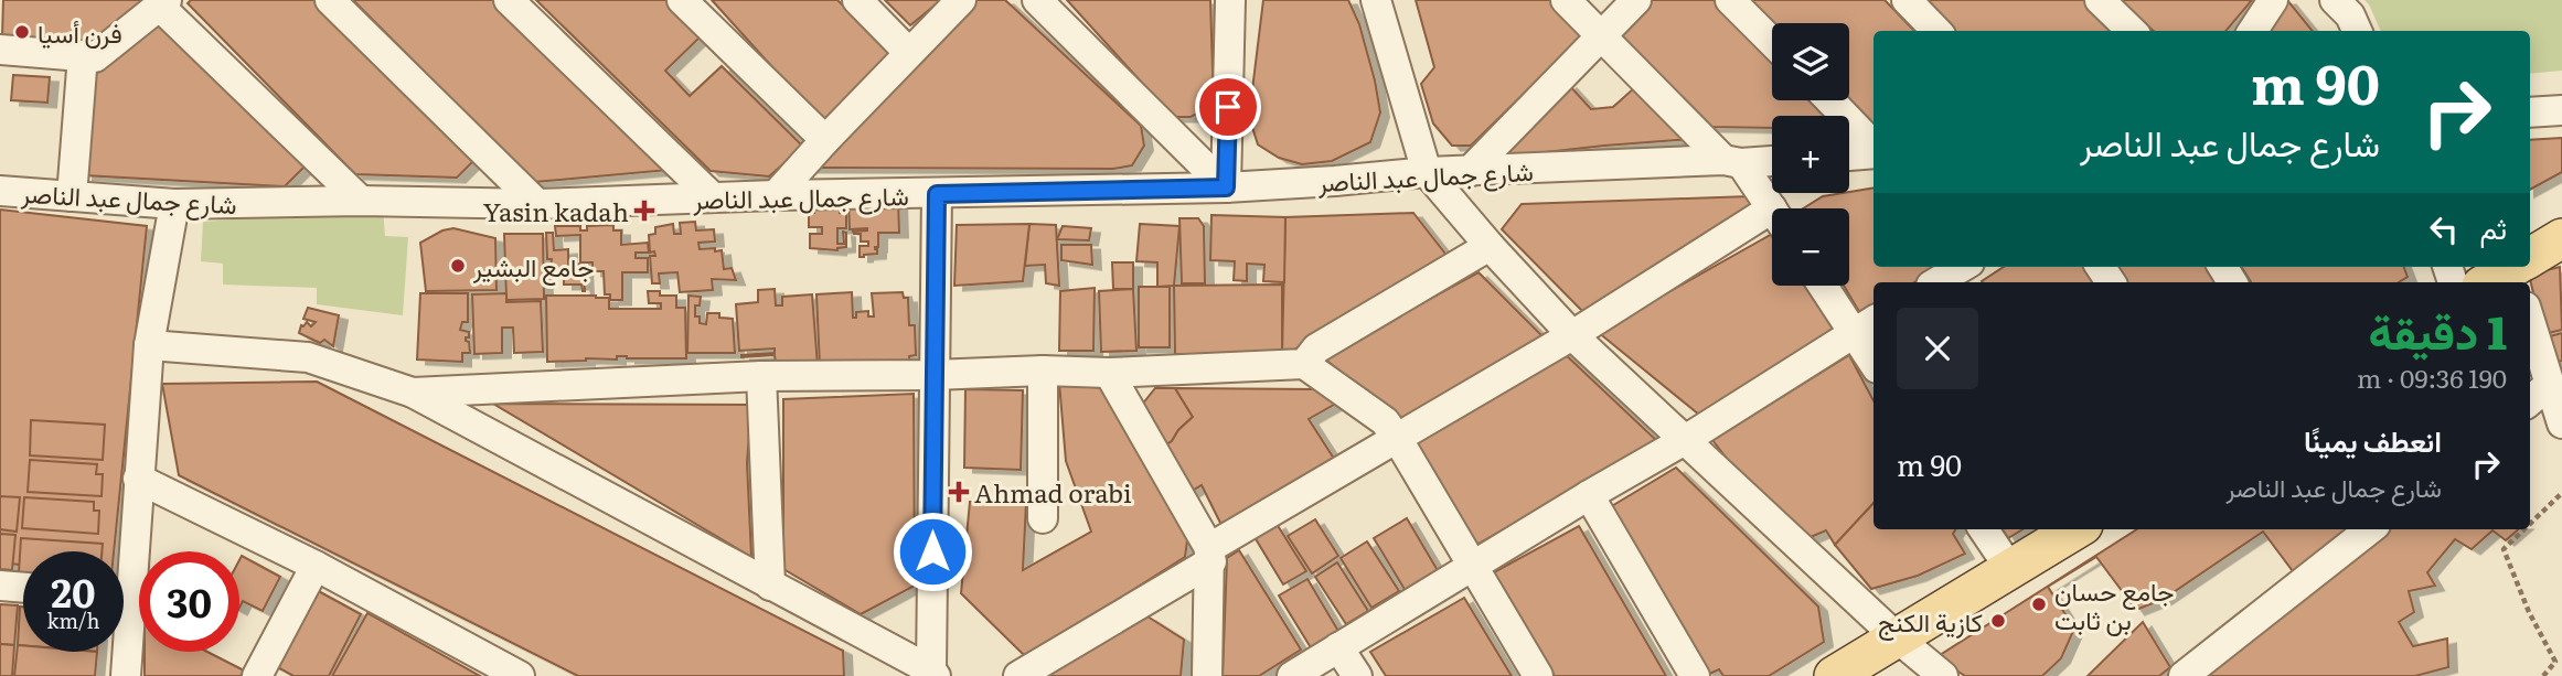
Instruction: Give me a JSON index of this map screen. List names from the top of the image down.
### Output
{
  "streets": {
    "street": ["شارع جمال عبد الناصر"]
  },
  "places": {
    "other": [
      "فرن أسيا",
      "جامع البشير",
      "جامع حسان بن ثابت",
      "كازية الكنج"
    ],
    "health": ["Yasin kadah", "Ahmad orabi"]
  },
  "page": {
    "map_buttons": ["+", "−"],
    "turn": ["90 m", "شارع جمال عبد الناصر"],
    "then": "ثم",
    "heading": ["1 دقيقة", "190 m · 09:36"],
    "list": [
      {
        "name": "انعطف يمينًا",
        "note": "شارع جمال عبد الناصر",
        "value": "90 m"
      }
    ],
    "speed": "20 km/h",
    "limit": "30"
  }
}
